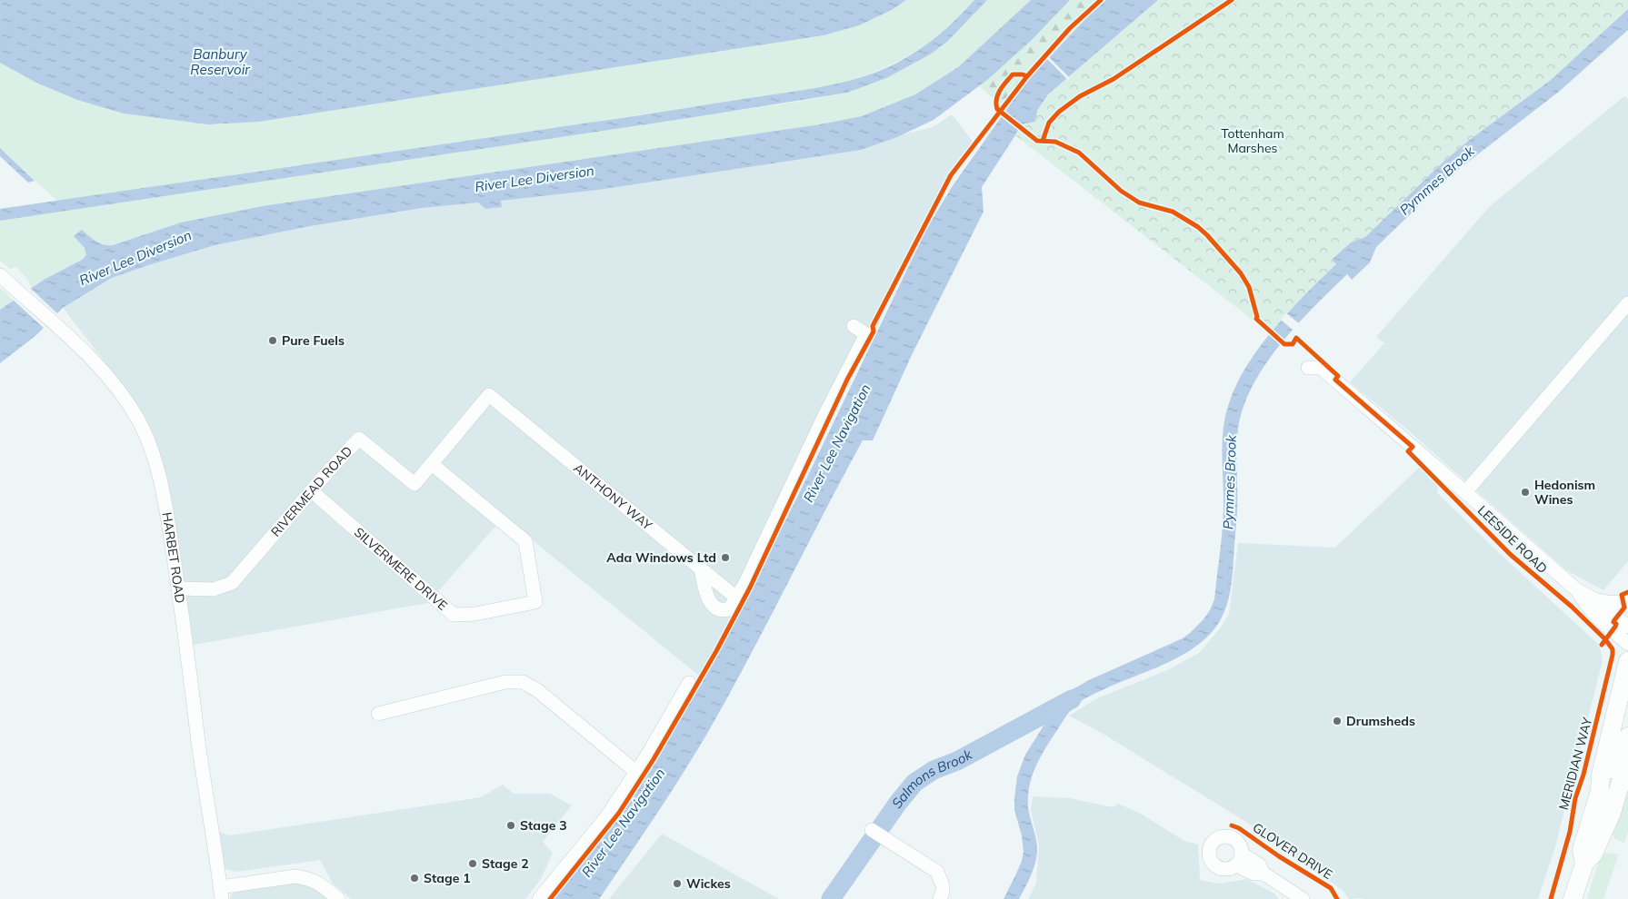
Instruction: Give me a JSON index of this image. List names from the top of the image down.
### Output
{
  "streets": {
    "street": [
      "RIVERMEAD ROAD",
      "ANTHONY WAY",
      "LEESIDE ROAD",
      "HARBET ROAD",
      "SILVERMERE DRIVE"
    ],
    "cycle path": ["MERIDIAN WAY", "GLOVER DRIVE"]
  },
  "crossings": [
    ["RIVERMEAD ROAD", "ANTHONY WAY"],
    ["RIVERMEAD ROAD", "HARBET ROAD"],
    ["RIVERMEAD ROAD", "SILVERMERE DRIVE"]
  ],
  "water": [
    "Banbury Reservoir",
    "River Lee Diversion",
    "Pymmes Brook",
    "River Lee Navigation",
    "Salmons Brook"
  ],
  "parks": ["Tottenham Marshes"],
  "places": [
    "Pure Fuels",
    "Hedonism Wines",
    "Ada Windows Ltd",
    "Drumsheds",
    "Stage 3",
    "Stage 2",
    "Stage 1",
    "Wickes"
  ]
}
